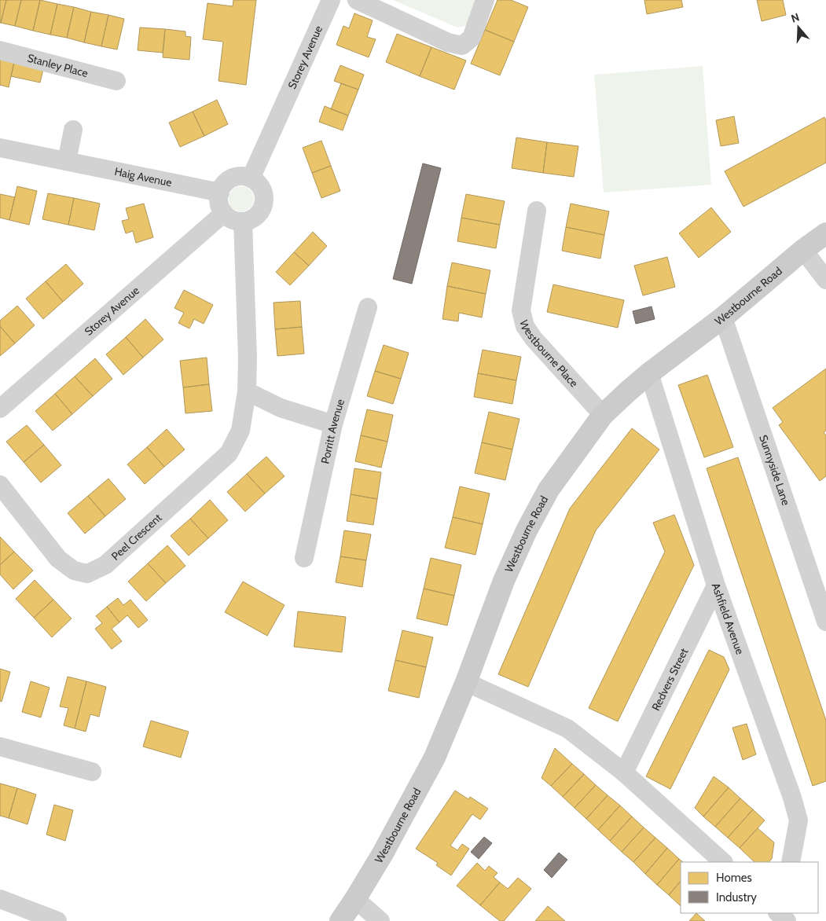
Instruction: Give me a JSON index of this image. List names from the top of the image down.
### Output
{
  "streets": {
    "street": [
      "Storey Avenue",
      "Stanley Place",
      "Haig Avenue",
      "Westbourne Road",
      "Westbourne Place",
      "Porritt Avenue",
      "Sunnyside Lane",
      "Peel Crescent",
      "Ashfield Avenue",
      "Redvers Street"
    ]
  },
  "crossings": [
    ["Storey Avenue", "Haig Avenue"],
    ["Storey Avenue", "Peel Crescent"],
    ["Haig Avenue", "Peel Crescent"],
    ["Westbourne Road", "Westbourne Place"],
    ["Westbourne Road", "Sunnyside Lane"],
    ["Westbourne Road", "Ashfield Avenue"],
    ["Ashfield Avenue", "Redvers Street"]
  ],
  "legend": ["Homes", "Industry"],
  "north": "top"
}
